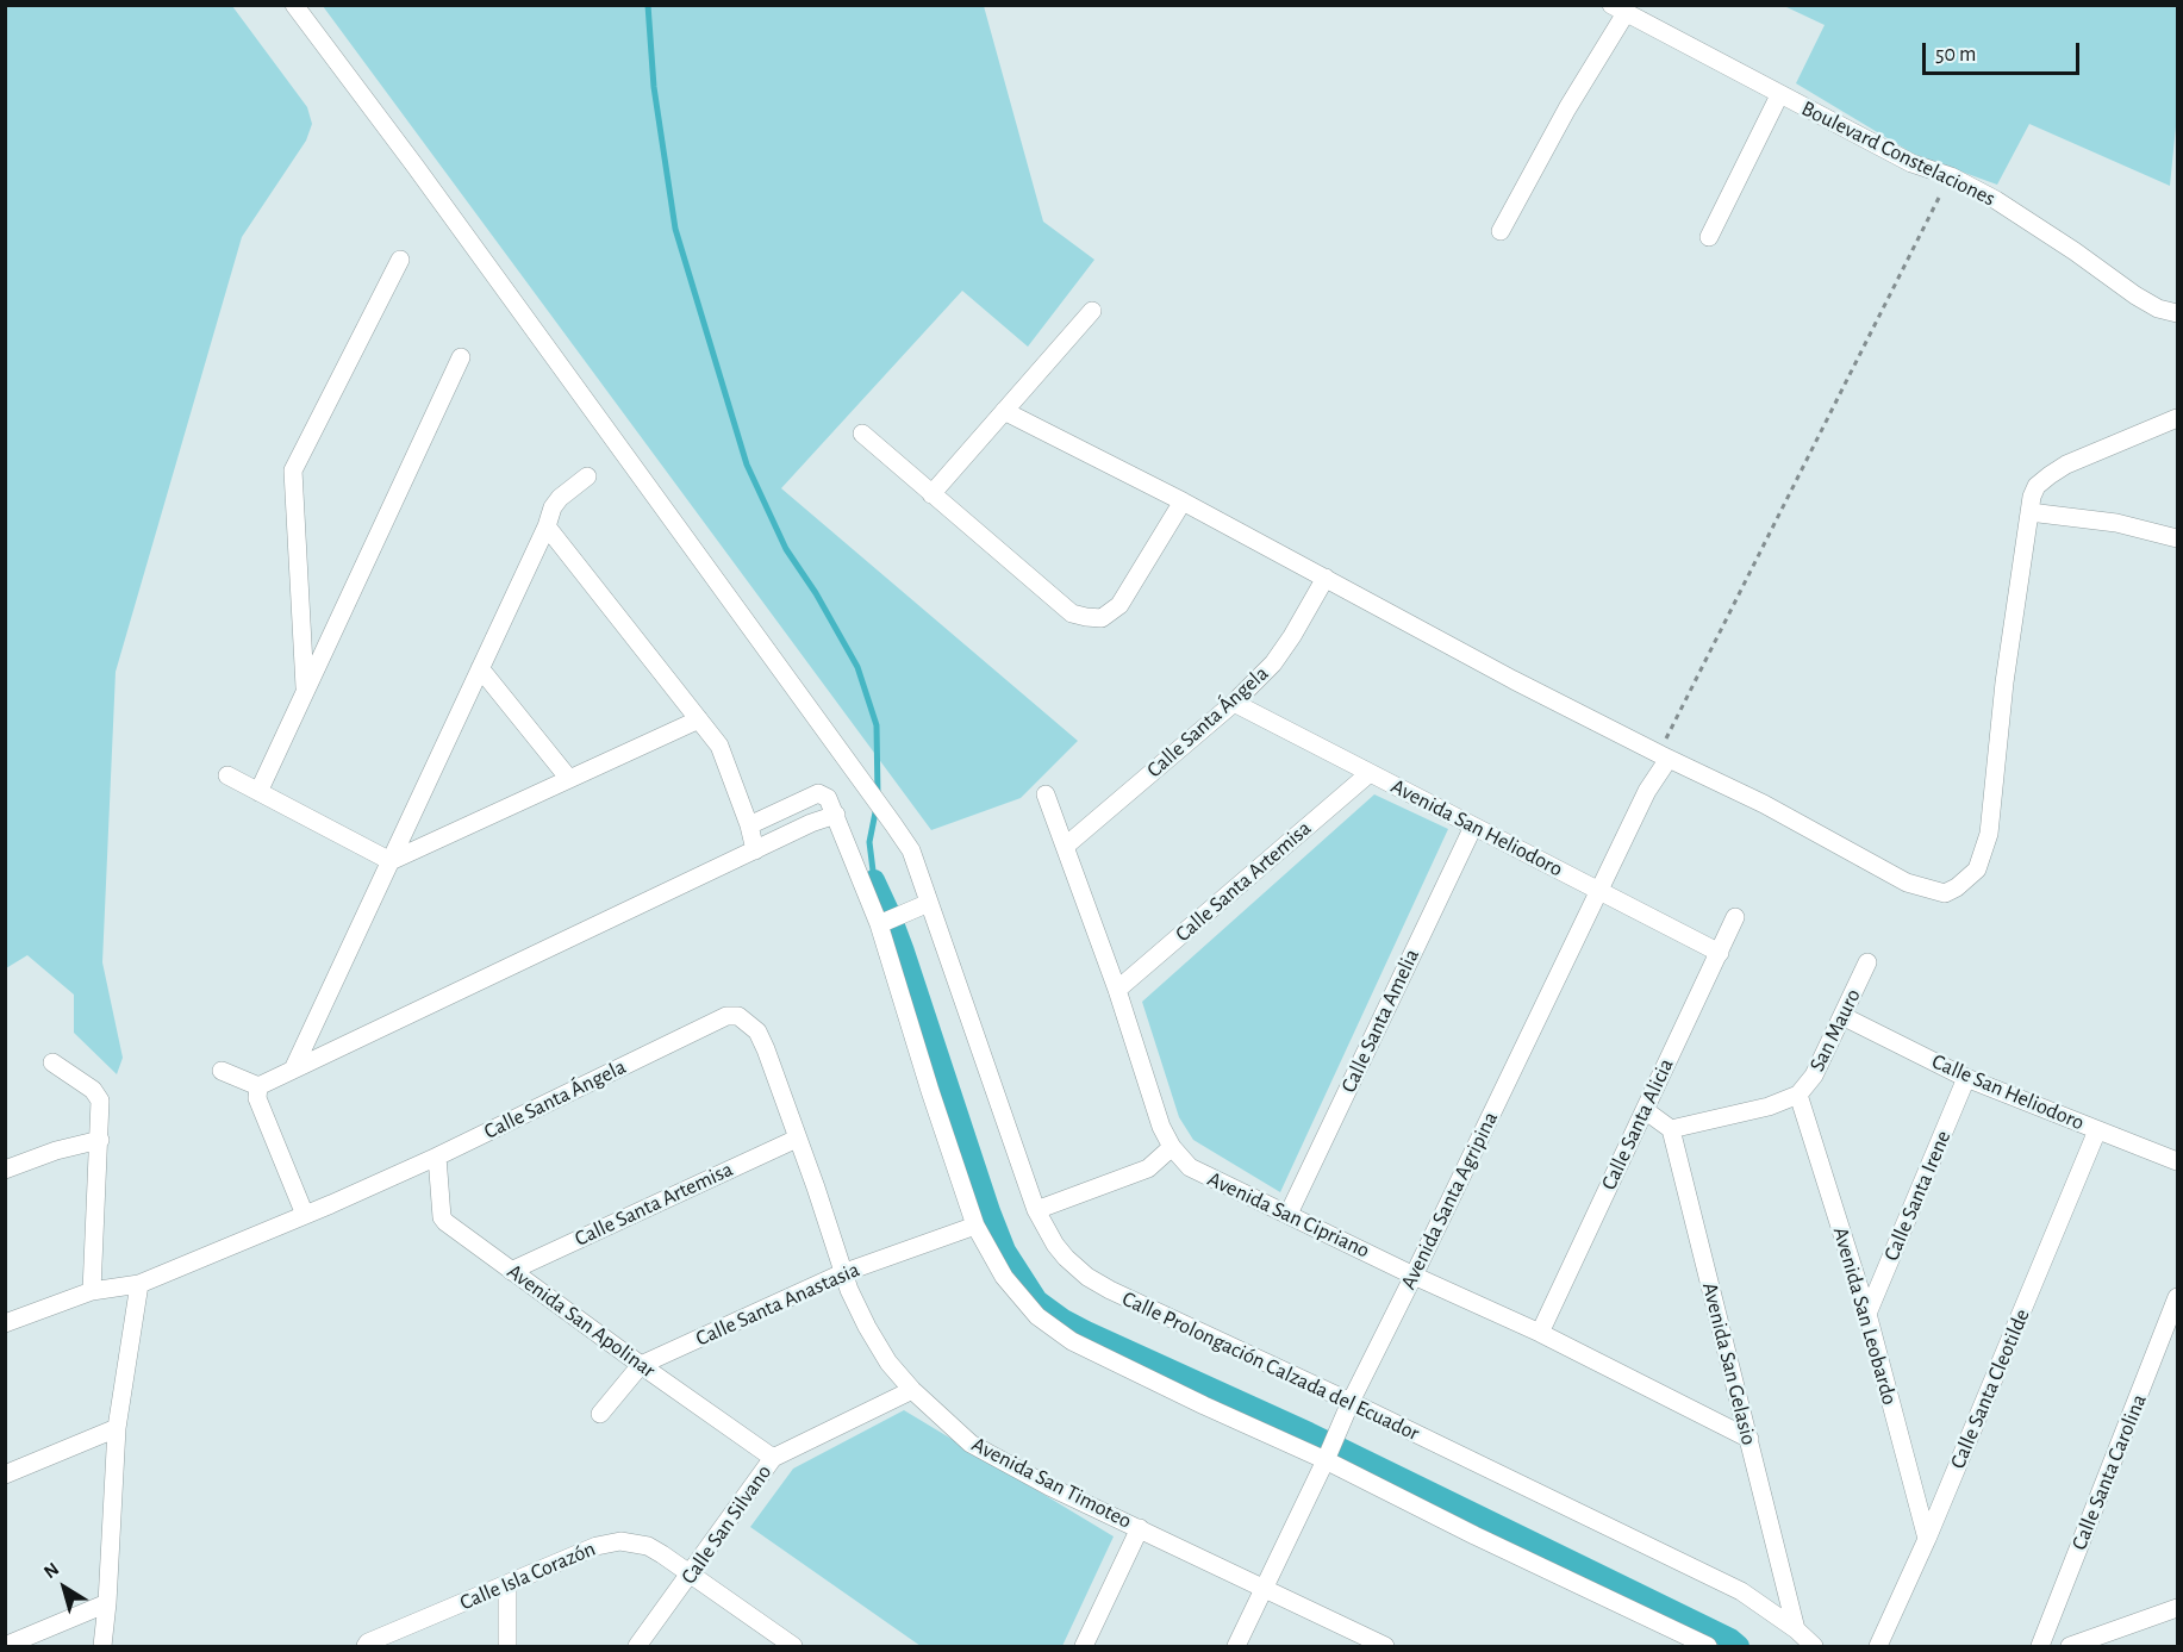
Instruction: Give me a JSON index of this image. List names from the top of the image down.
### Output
{
  "streets": {
    "street": [
      "Boulevard Constelaciones",
      "Calle Santa Ángela",
      "Avenida San Heliodoro",
      "Calle Santa Artemisa",
      "Calle Santa Amelia",
      "San Mauro",
      "Calle San Heliodoro",
      "Calle Santa Alicia",
      "Calle Santa Irene",
      "Avenida Santa Agripina",
      "Avenida San Cipriano",
      "Calle Santa Anastasia",
      "Avenida San Leobardo",
      "Avenida San Apolinar",
      "Avenida San Gelasio",
      "Calle Prolongación Calzada del Ecuador",
      "Calle Santa Cleotilde",
      "Calle Santa Carolina",
      "Avenida San Timoteo",
      "Calle San Silvano",
      "Calle Isla Corazón"
    ]
  },
  "crossings": [
    ["Calle Santa Ángela", "Avenida San Heliodoro"],
    ["Calle Santa Ángela", "Avenida San Cipriano"],
    ["Calle Santa Ángela", "Avenida San Apolinar"],
    ["Calle Santa Ángela", "Avenida San Timoteo"],
    ["Avenida San Heliodoro", "Calle Santa Artemisa"],
    ["Avenida San Heliodoro", "Calle Santa Amelia"],
    ["Avenida San Heliodoro", "Calle Santa Alicia"],
    ["Avenida San Heliodoro", "Avenida Santa Agripina"],
    ["Calle Santa Artemisa", "Avenida San Cipriano"],
    ["Calle Santa Artemisa", "Avenida San Apolinar"],
    ["Calle Santa Artemisa", "Avenida San Timoteo"],
    ["Calle Santa Amelia", "Avenida San Cipriano"],
    ["San Mauro", "Calle San Heliodoro"],
    ["San Mauro", "Avenida San Leobardo"],
    ["Calle San Heliodoro", "Calle Santa Irene"],
    ["Calle San Heliodoro", "Calle Santa Cleotilde"],
    ["Calle Santa Alicia", "Avenida San Cipriano"],
    ["Calle Santa Irene", "Avenida San Leobardo"],
    ["Avenida Santa Agripina", "Avenida San Cipriano"],
    ["Avenida Santa Agripina", "Calle Prolongación Calzada del Ecuador"],
    ["Avenida Santa Agripina", "Avenida San Timoteo"],
    ["Avenida San Cipriano", "Avenida San Gelasio"],
    ["Calle Santa Anastasia", "Avenida San Apolinar"],
    ["Calle Santa Anastasia", "Avenida San Timoteo"],
    ["Avenida San Leobardo", "Calle Santa Cleotilde"],
    ["Avenida San Apolinar", "Calle San Silvano"],
    ["Avenida San Gelasio", "Calle Prolongación Calzada del Ecuador"],
    ["Avenida San Timoteo", "Calle San Silvano"],
    ["Calle San Silvano", "Calle Isla Corazón"]
  ],
  "scale_bar": "50 m",
  "north": "top left"
}
